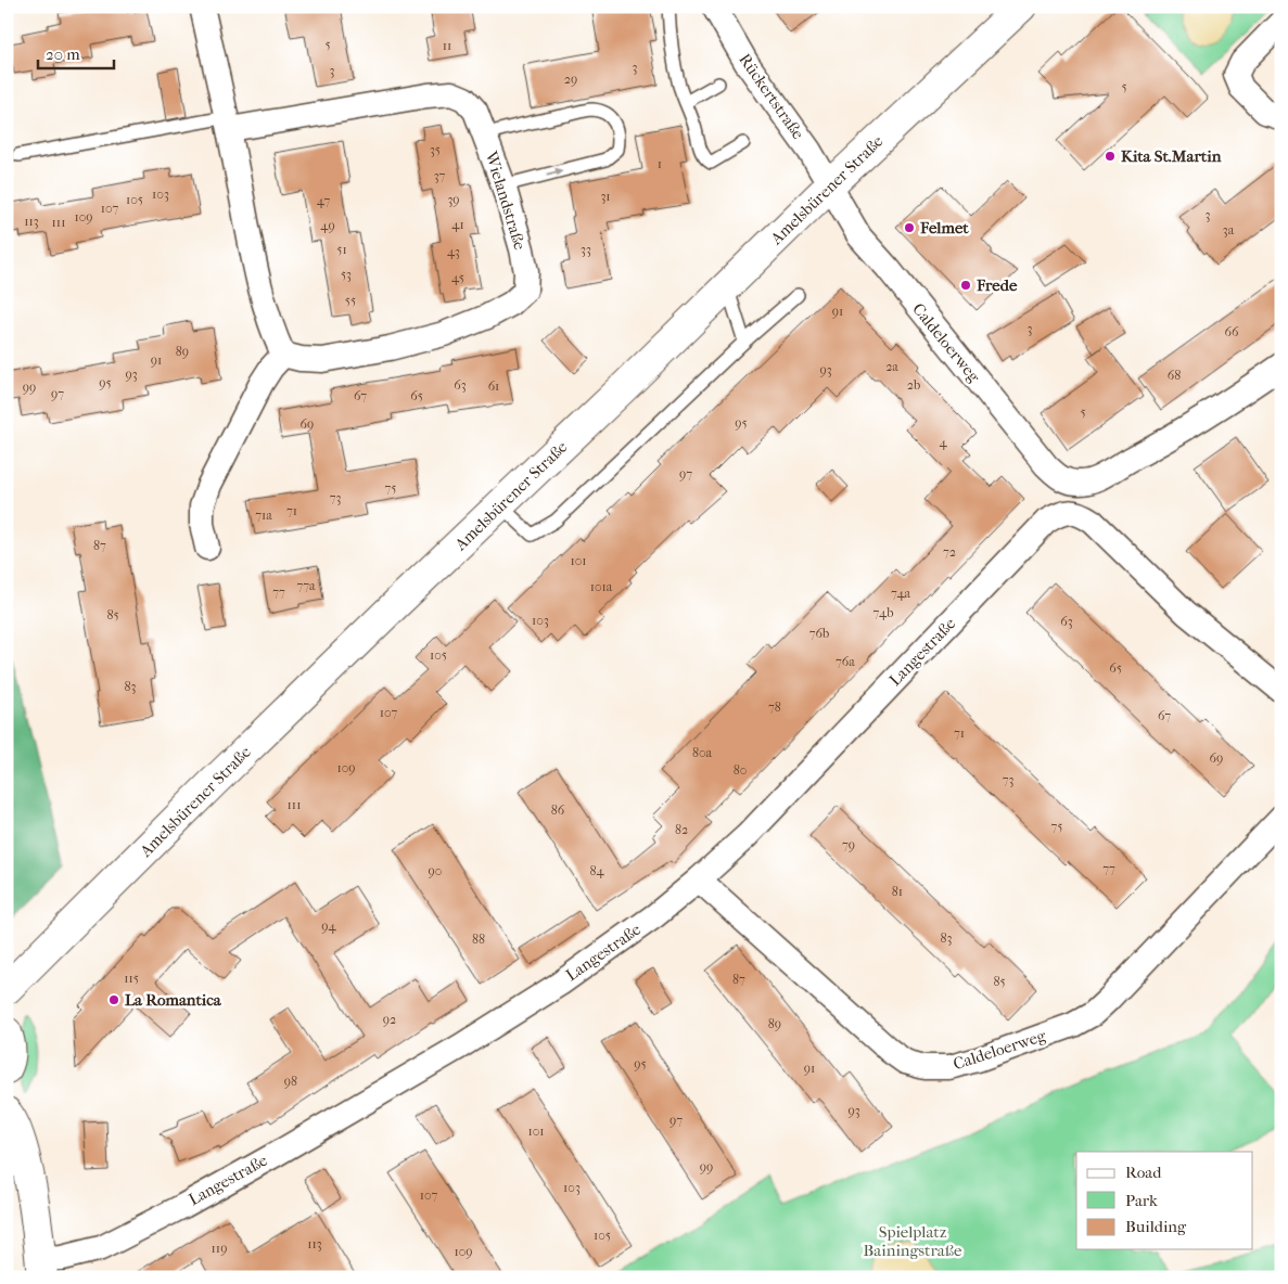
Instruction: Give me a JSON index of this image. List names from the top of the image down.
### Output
{
  "streets": {
    "street": [
      "Rückertstraße",
      "Amelsbürener Straße",
      "Wielandstraße",
      "Caldeloerweg",
      "Langestraße"
    ]
  },
  "crossings": [
    ["Rückertstraße", "Amelsbürener Straße"],
    ["Rückertstraße", "Caldeloerweg"],
    ["Amelsbürener Straße", "Caldeloerweg"],
    ["Caldeloerweg", "Langestraße"]
  ],
  "parks": ["Spielplatz Bainingstraße"],
  "places": [
    "Kita St.Martin",
    "Felmet",
    "Frede",
    "La Romantica"
  ],
  "house_numbers": [
    "5",
    "11",
    "3",
    "3",
    "29",
    "5",
    "35",
    "1",
    "37",
    "103",
    "31",
    "105",
    "39",
    "47",
    "107",
    "3",
    "109",
    "113",
    "111",
    "41",
    "49",
    "3a",
    "51",
    "33",
    "43",
    "53",
    "45",
    "55",
    "91",
    "3",
    "66",
    "89",
    "91",
    "2a",
    "93",
    "93",
    "68",
    "95",
    "63",
    "2b",
    "61",
    "99",
    "97",
    "67",
    "65",
    "5",
    "95",
    "69",
    "4",
    "97",
    "75",
    "73",
    "71",
    "71a",
    "87",
    "72",
    "101",
    "77a",
    "101a",
    "77",
    "74a",
    "74b",
    "85",
    "103",
    "63",
    "76b",
    "105",
    "76a",
    "65",
    "83",
    "78",
    "107",
    "67",
    "71",
    "80a",
    "69",
    "109",
    "80",
    "73",
    "111",
    "86",
    "75",
    "82",
    "79",
    "77",
    "90",
    "84",
    "81",
    "94",
    "83",
    "88",
    "115",
    "87",
    "85",
    "92",
    "89",
    "95",
    "91",
    "98",
    "93",
    "97",
    "101",
    "99",
    "103",
    "107",
    "105",
    "113",
    "119",
    "109"
  ],
  "legend": ["Road", "Park", "Building"],
  "scale_bar": "20 m"
}
